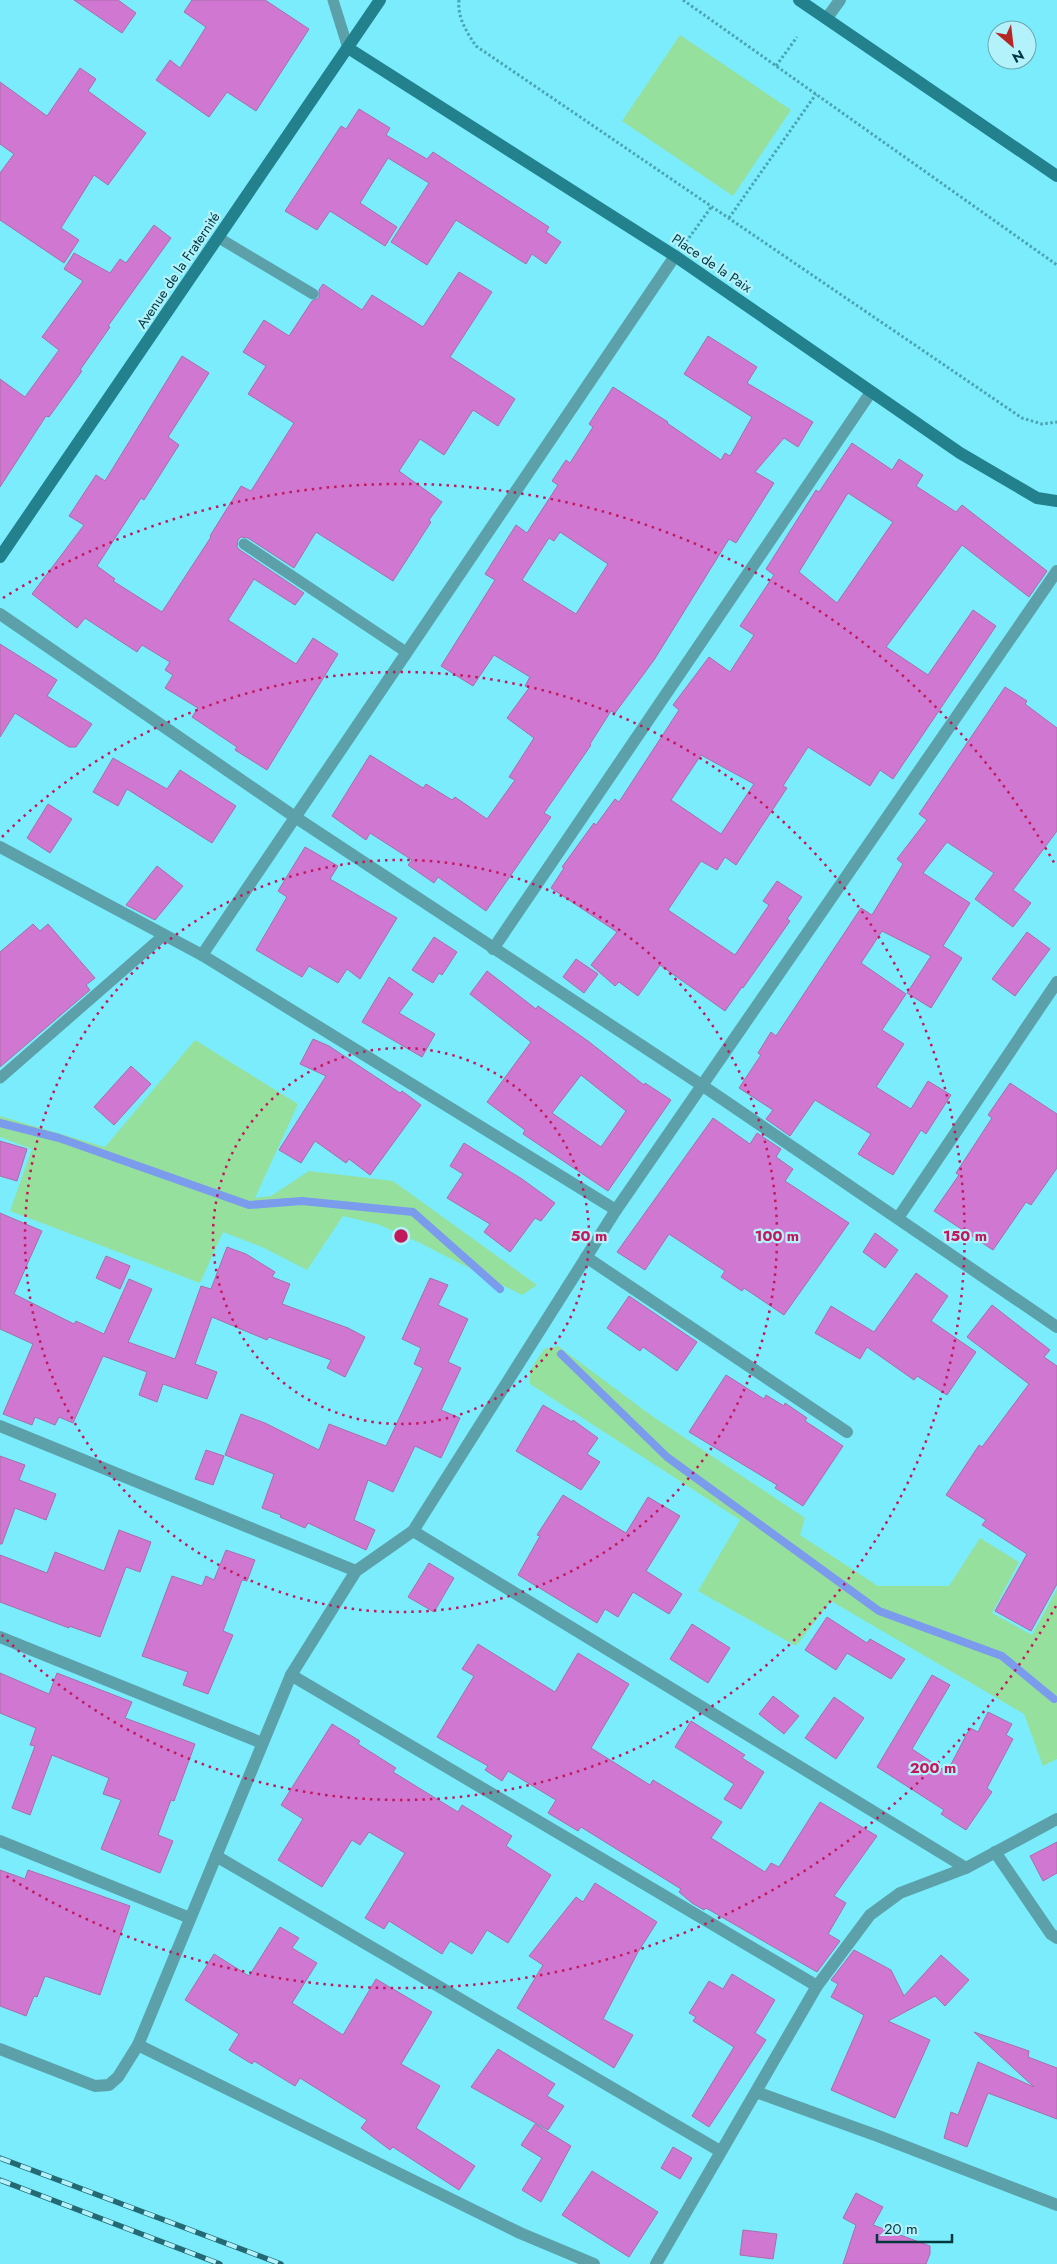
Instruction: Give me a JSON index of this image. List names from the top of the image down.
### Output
{
  "streets": {
    "main road": ["Place de la Paix", "Avenue de la Fraternité"]
  },
  "crossings": [
    ["Place de la Paix", "Avenue de la Fraternité"]
  ],
  "scale_bar": "20 m",
  "north": "bottom right",
  "rings": [
    "50 m",
    "100 m",
    "150 m",
    "200 m"
  ]
}
